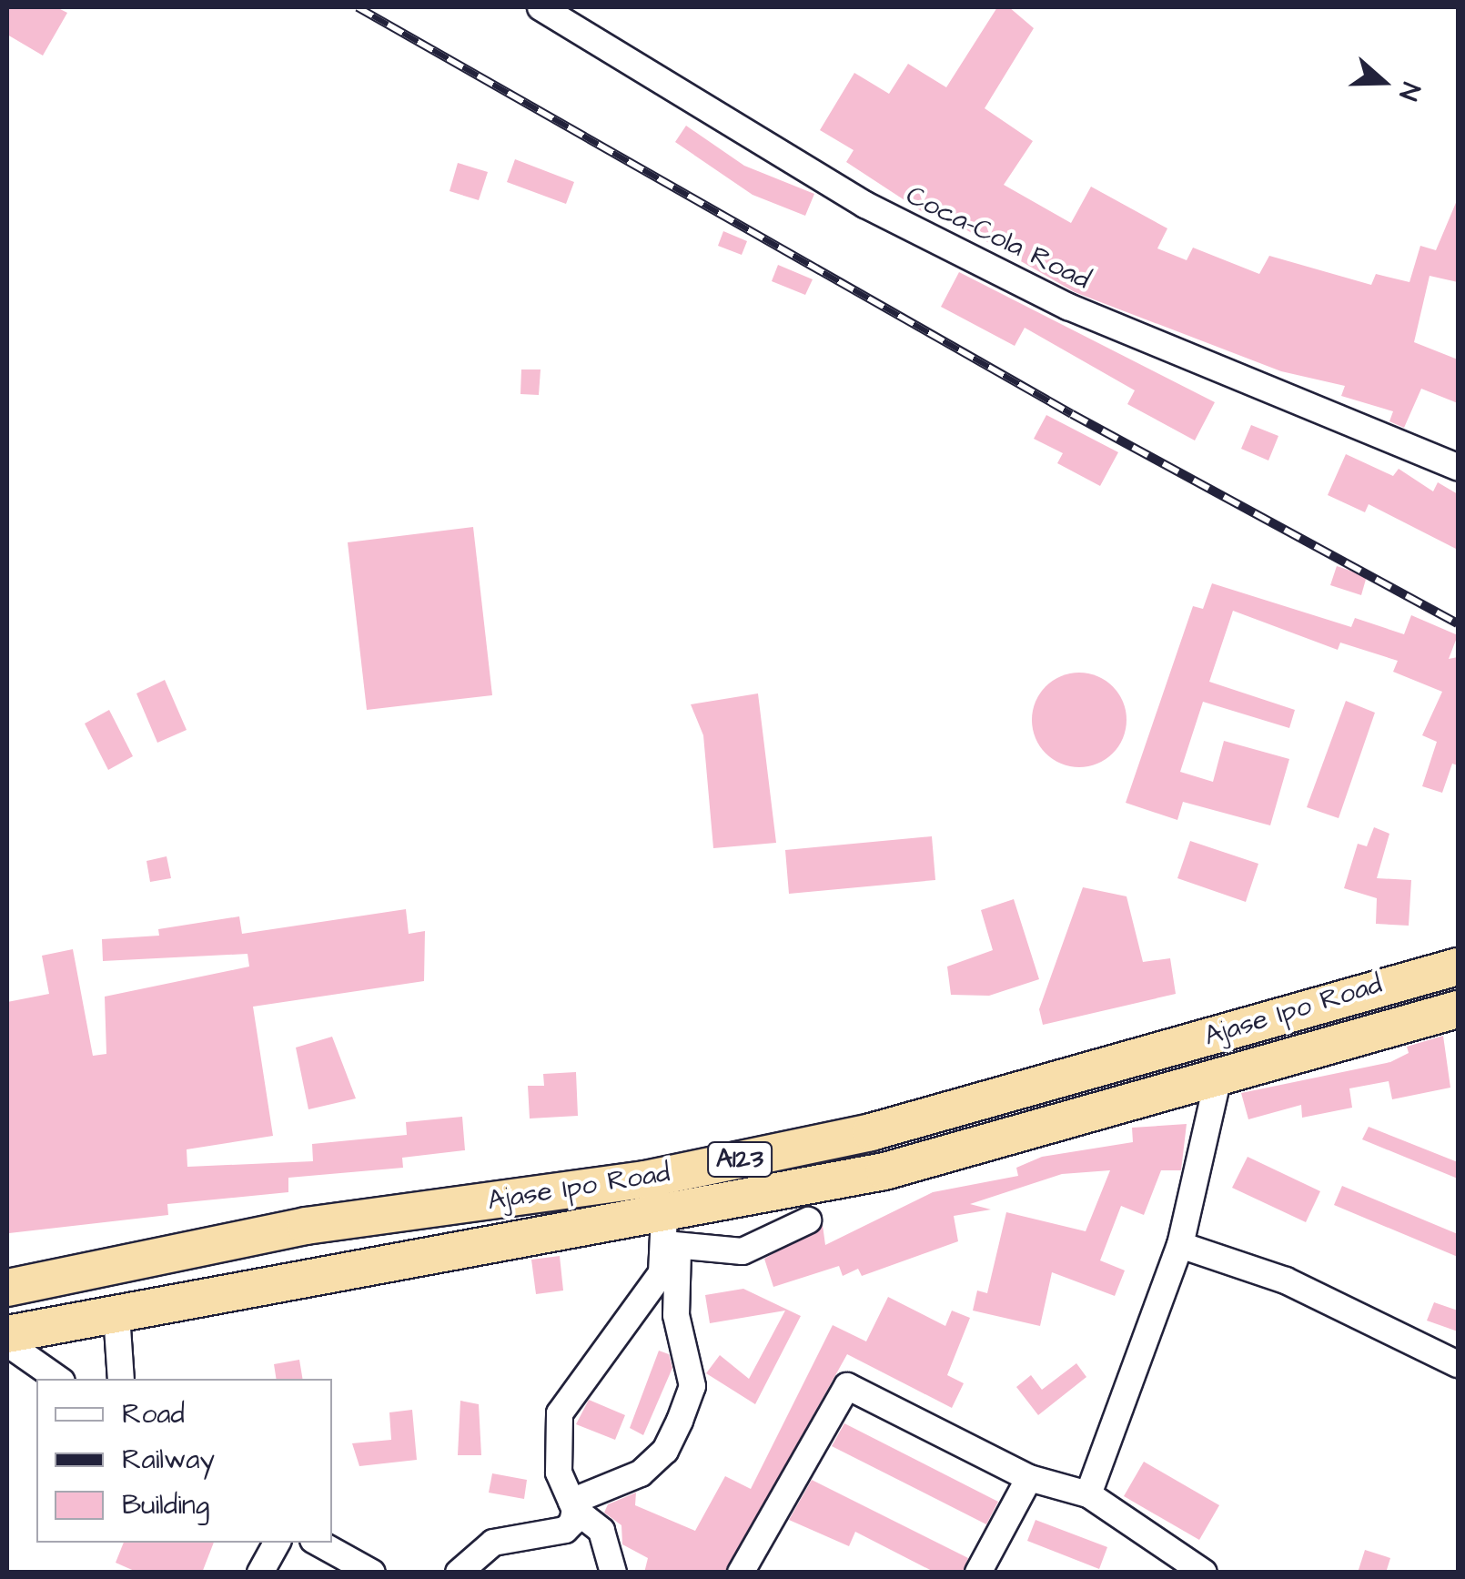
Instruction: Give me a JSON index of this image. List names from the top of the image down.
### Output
{
  "streets": {
    "highway": ["Ajase Ipo Road", "A123"],
    "street": ["Coca-Cola Road"]
  },
  "legend": ["Road", "Railway", "Building"],
  "north": "right"
}
